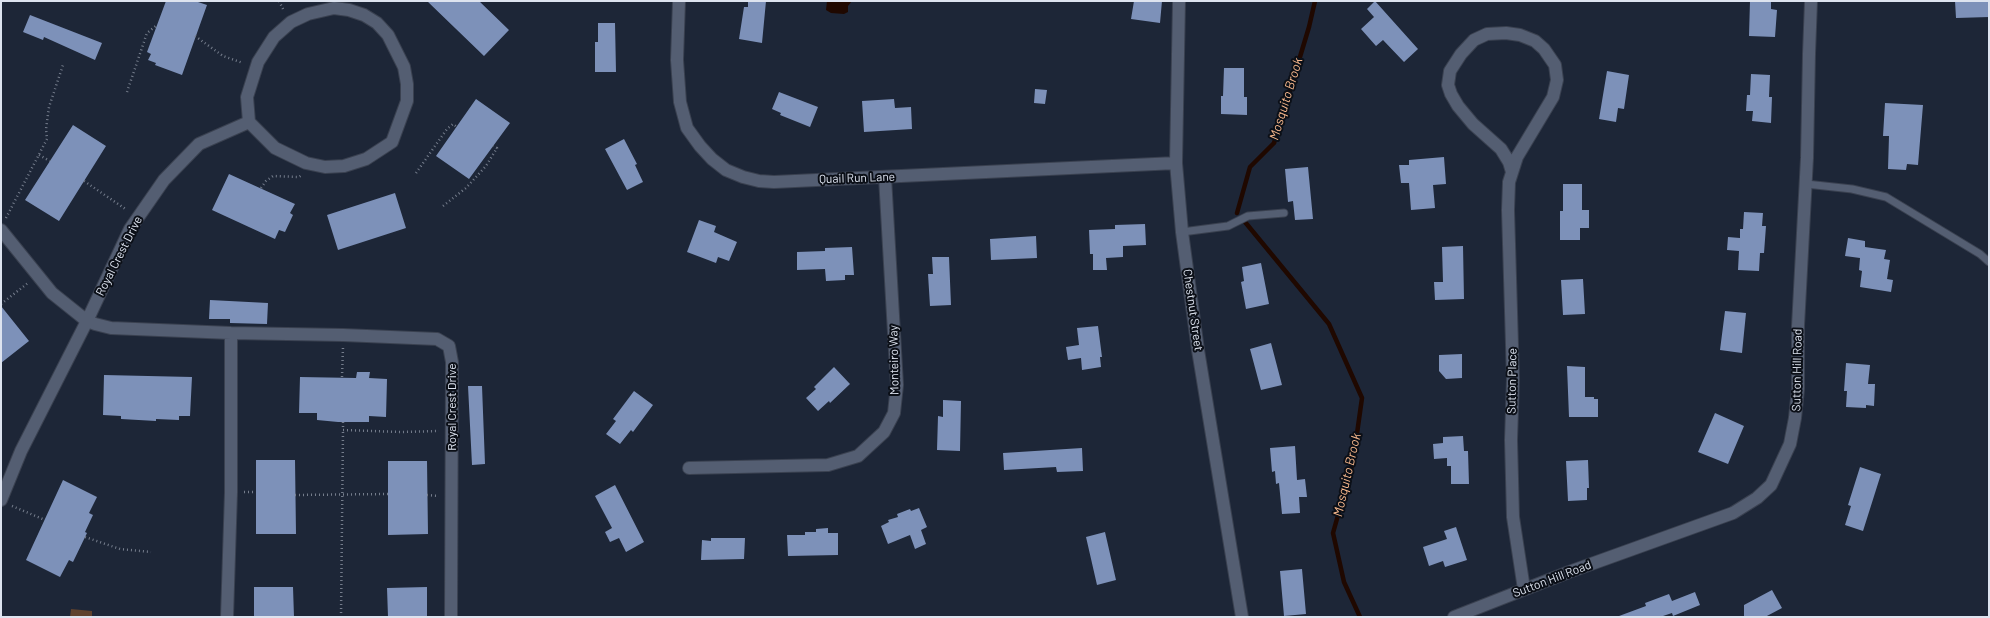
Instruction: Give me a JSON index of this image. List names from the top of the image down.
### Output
{
  "streets": {
    "street": [
      "Quail Run Lane",
      "Royal Crest Drive",
      "Chestnut Street",
      "Monteiro Way",
      "Sutton Hill Road",
      "Sutton Place"
    ]
  },
  "crossings": [
    ["Quail Run Lane", "Chestnut Street"],
    ["Quail Run Lane", "Monteiro Way"],
    ["Sutton Hill Road", "Sutton Place"]
  ],
  "water": ["Mosquito Brook"]
}
